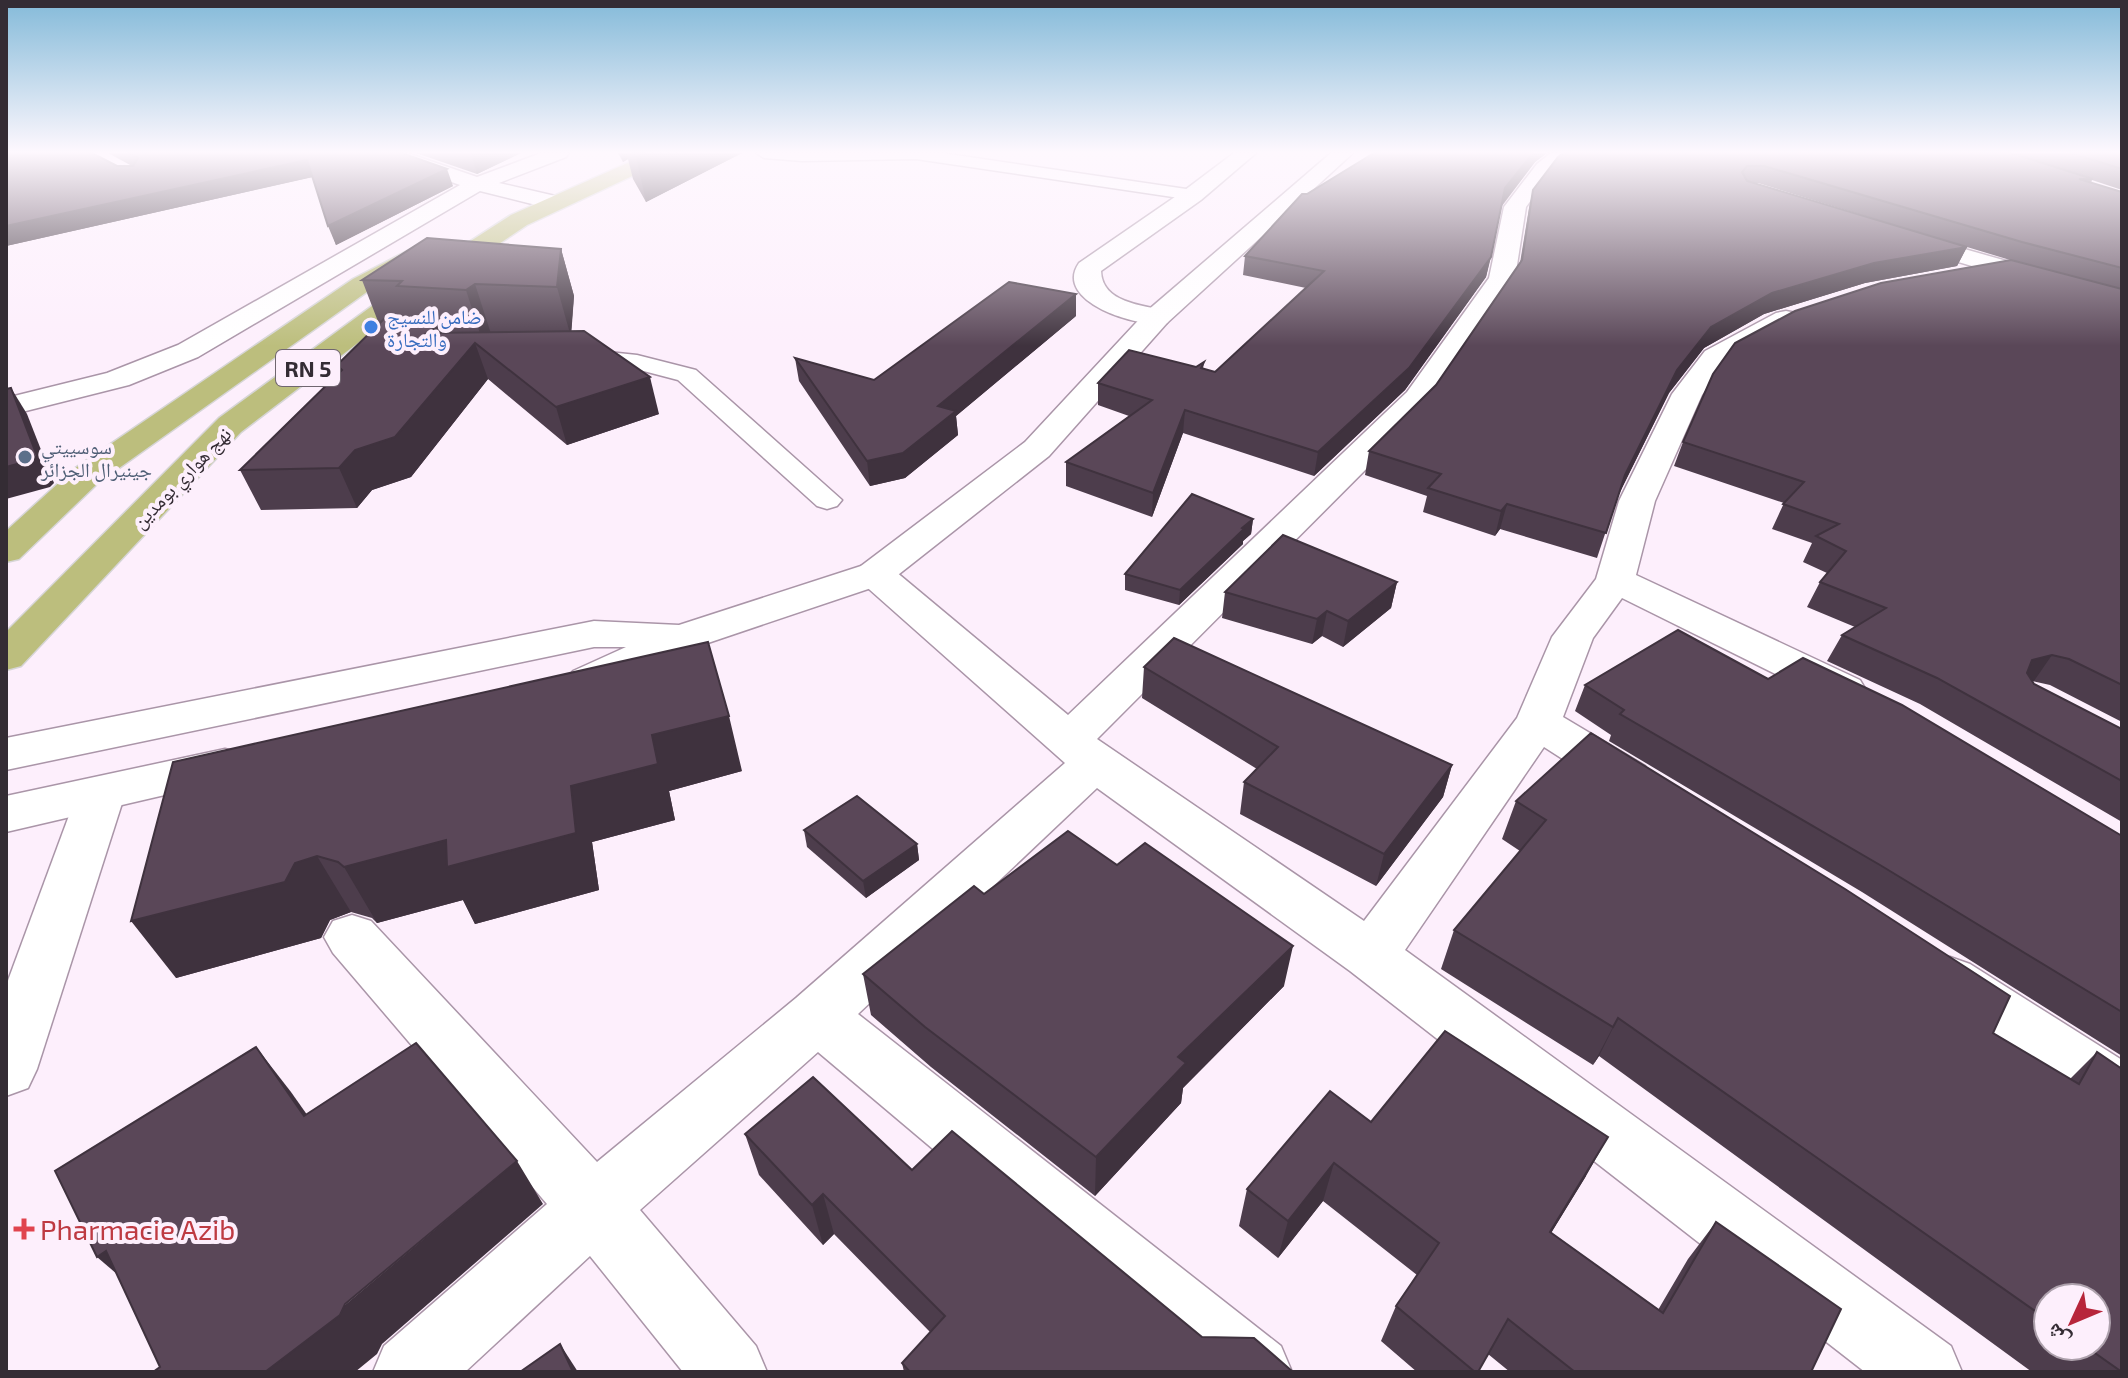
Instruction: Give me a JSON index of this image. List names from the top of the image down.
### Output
{
  "streets": {
    "main road": ["RN 5", "نهج هواري بومدين"]
  },
  "places": {
    "other": ["ضامن للنسيج والتجارة", "سوسييتي جينيرال الجزائر"],
    "health": ["Pharmacie Azib"]
  },
  "north": "bottom left"
}
